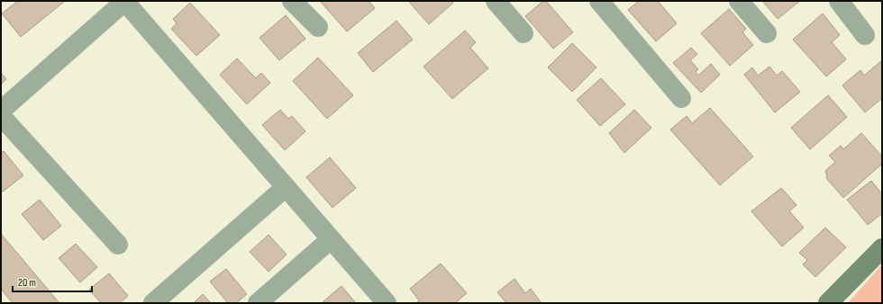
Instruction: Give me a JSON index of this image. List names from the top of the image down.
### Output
{
  "scale_bar": "20 m"
}
